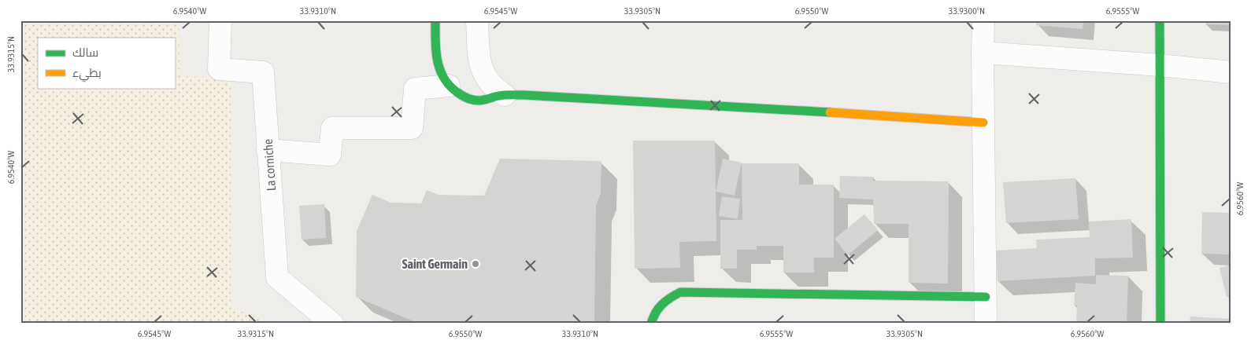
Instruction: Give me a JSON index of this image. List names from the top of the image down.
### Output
{
  "streets": {
    "street": ["La corniche"]
  },
  "places": ["Saint Germain"],
  "legend": ["سالك", "بطيء"],
  "coordinates": [
    "6.9540°W",
    "33.9310°N",
    "6.9545°W",
    "33.9305°N",
    "6.9550°W",
    "33.9300°N",
    "6.9555°W",
    "33.9315°N",
    "6.9560°W"
  ]
}
